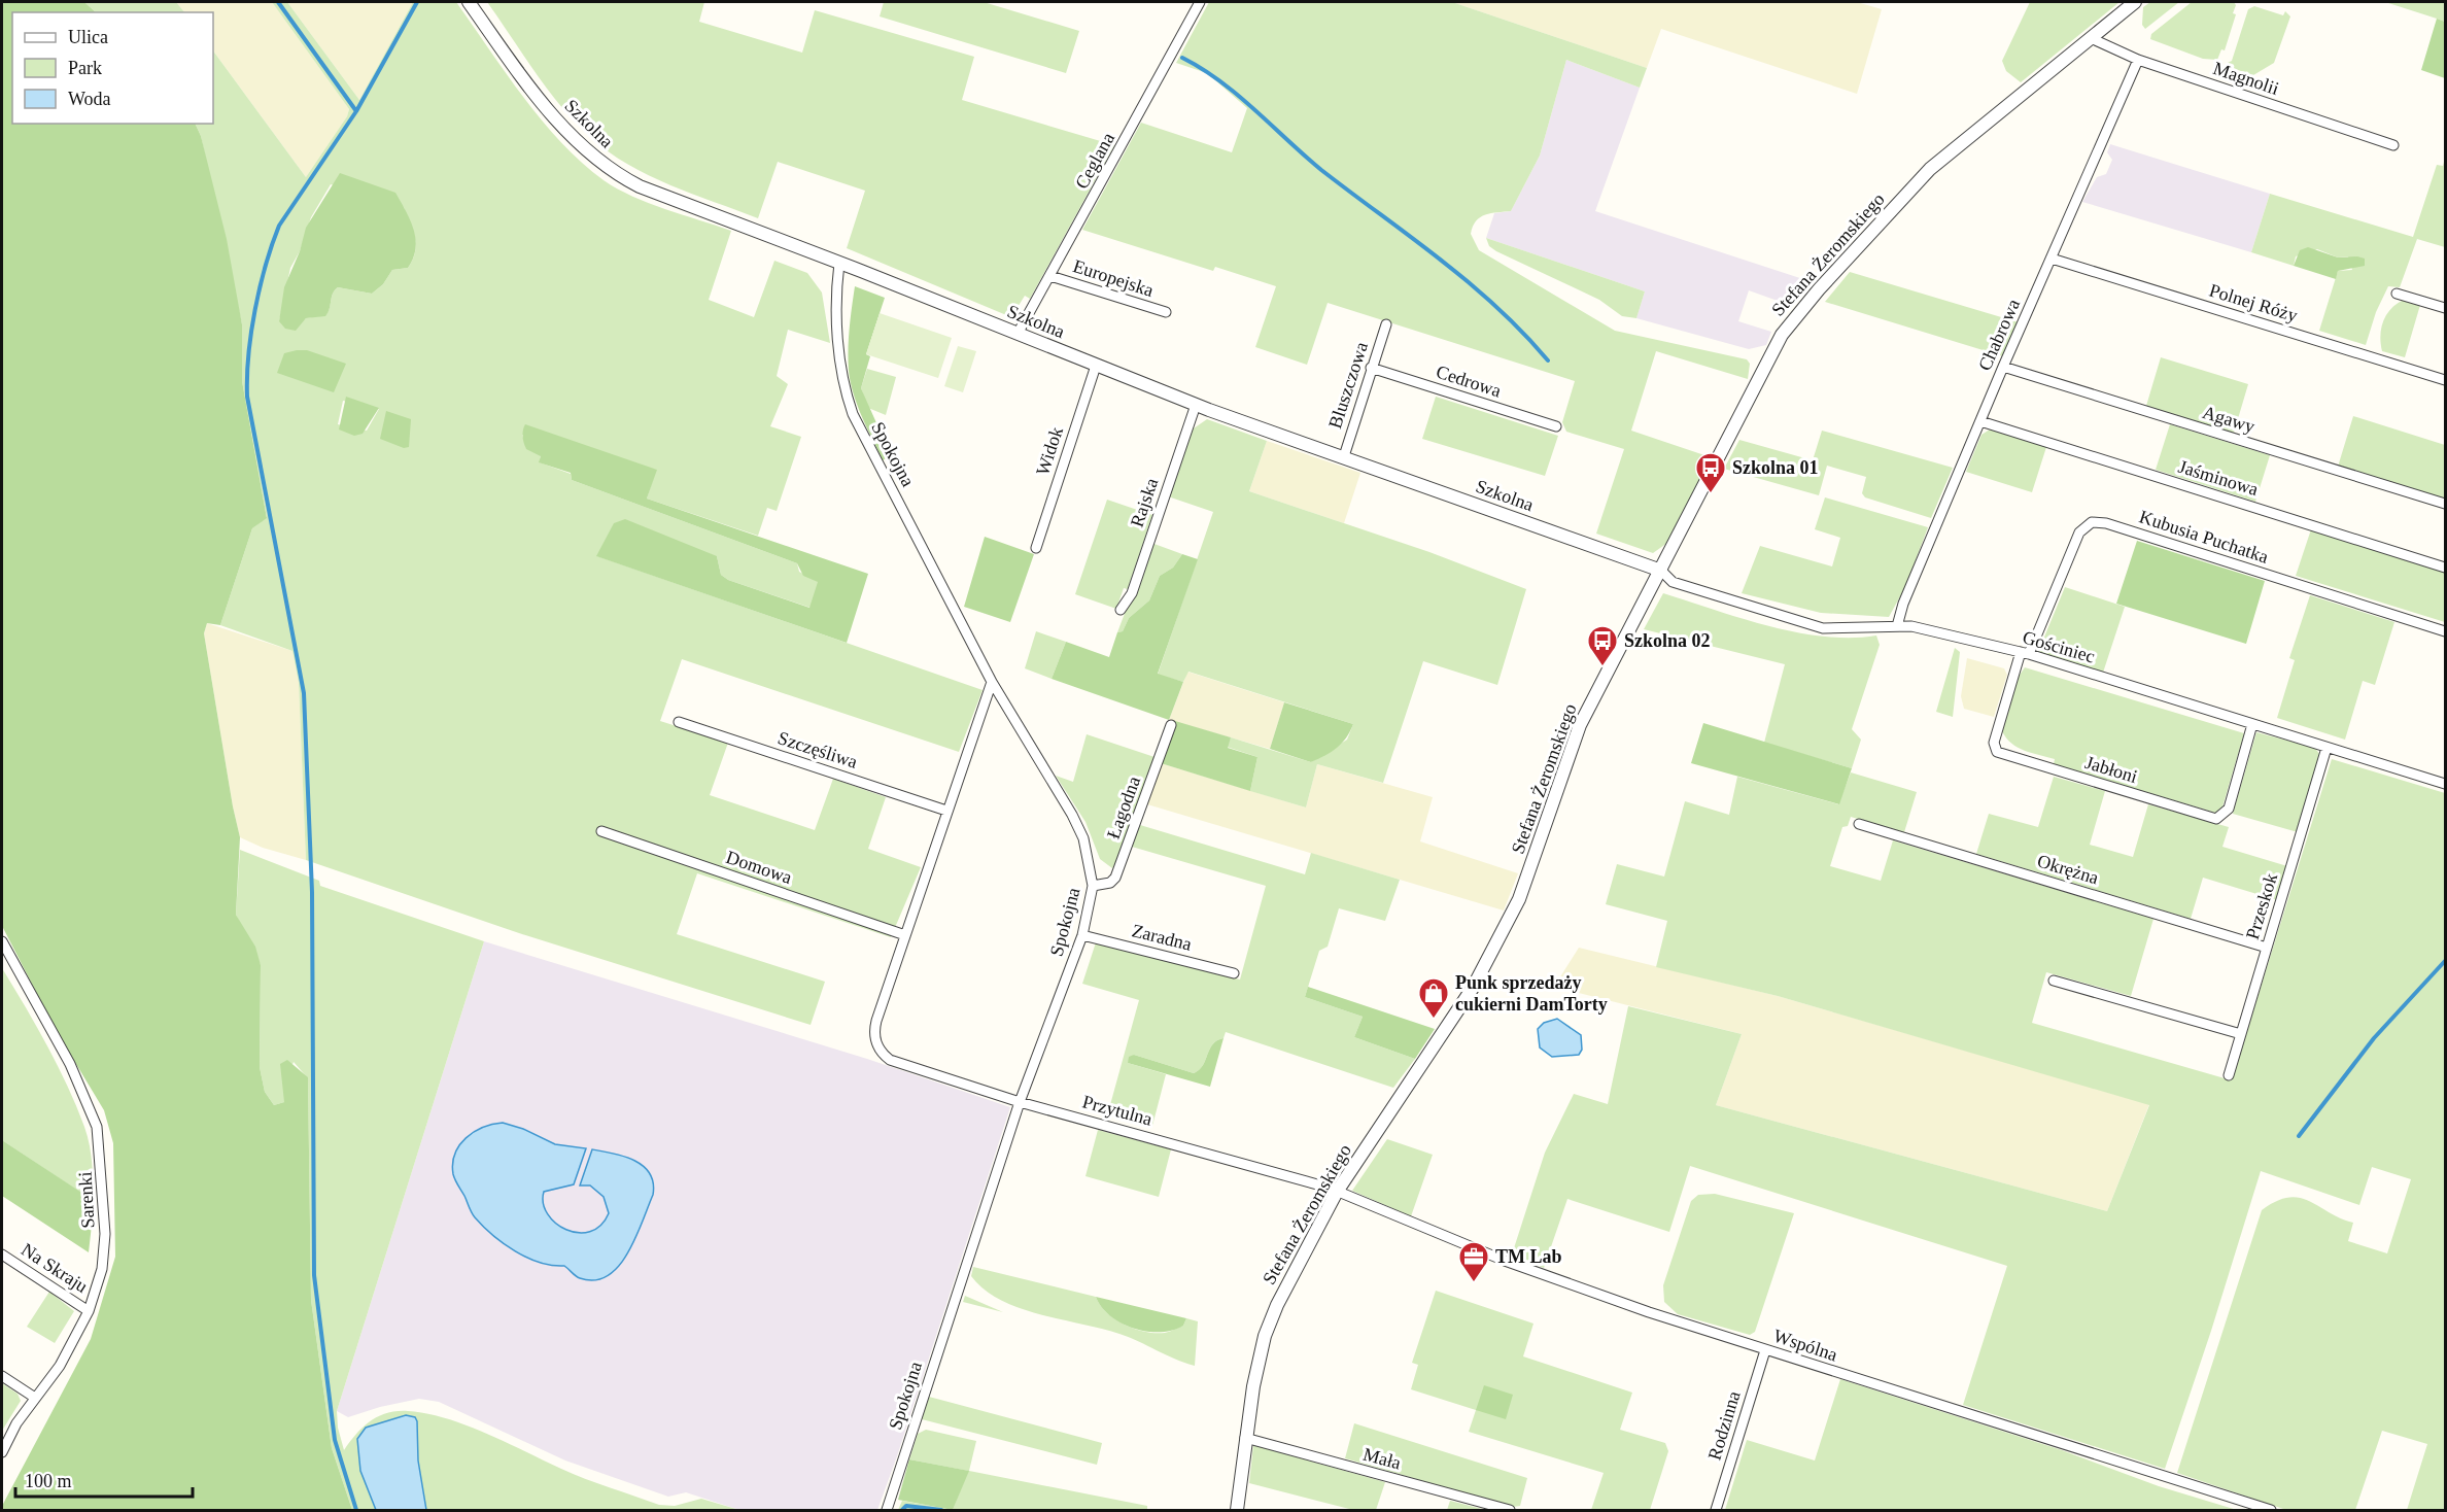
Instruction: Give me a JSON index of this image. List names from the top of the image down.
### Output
{
  "streets": {
    "street": [
      "Magnolii",
      "Szkolna",
      "Ceglana",
      "Stefana Żeromskiego",
      "Europejska",
      "Polnej Róży",
      "Chabrowa",
      "Cedrowa",
      "Bluszczowa",
      "Agawy",
      "Widok",
      "Spokojna",
      "Jaśminowa",
      "Rajska",
      "Kubusia Puchatka",
      "Gościniec",
      "Szczęśliwa",
      "Jabłoni",
      "Łagodna",
      "Domowa",
      "Okrężna",
      "Przeskok",
      "Zaradna",
      "Przytulna",
      "Sarenki",
      "Na Skraju",
      "Wspólna",
      "Rodzinna",
      "Mała"
    ]
  },
  "crossings": [
    ["Magnolii", "Stefana Żeromskiego"],
    ["Magnolii", "Chabrowa"],
    ["Szkolna", "Ceglana"],
    ["Szkolna", "Stefana Żeromskiego"],
    ["Szkolna", "Bluszczowa"],
    ["Szkolna", "Widok"],
    ["Szkolna", "Spokojna"],
    ["Szkolna", "Rajska"],
    ["Szkolna", "Gościniec"],
    ["Ceglana", "Europejska"],
    ["Stefana Żeromskiego", "Gościniec"],
    ["Stefana Żeromskiego", "Przytulna"],
    ["Stefana Żeromskiego", "Wspólna"],
    ["Stefana Żeromskiego", "Mała"],
    ["Polnej Róży", "Chabrowa"],
    ["Chabrowa", "Agawy"],
    ["Chabrowa", "Jaśminowa"],
    ["Chabrowa", "Gościniec"],
    ["Cedrowa", "Bluszczowa"],
    ["Spokojna", "Łagodna"],
    ["Spokojna", "Zaradna"],
    ["Spokojna", "Przytulna"],
    ["Kubusia Puchatka", "Gościniec"],
    ["Kubusia Puchatka", "Jabłoni"],
    ["Gościniec", "Jabłoni"],
    ["Gościniec", "Przeskok"],
    ["Domowa", "Przytulna"],
    ["Okrężna", "Przeskok"],
    ["Przytulna", "Wspólna"],
    ["Sarenki", "Na Skraju"],
    ["Wspólna", "Rodzinna"]
  ],
  "places": {
    "bus stop": ["Szkolna 01", "Szkolna 02"],
    "shop": ["Punk sprzedaży cukierni DamTorty"],
    "office": ["TM Lab"]
  },
  "legend": ["Ulica", "Park", "Woda"],
  "scale_bar": "100 m"
}
